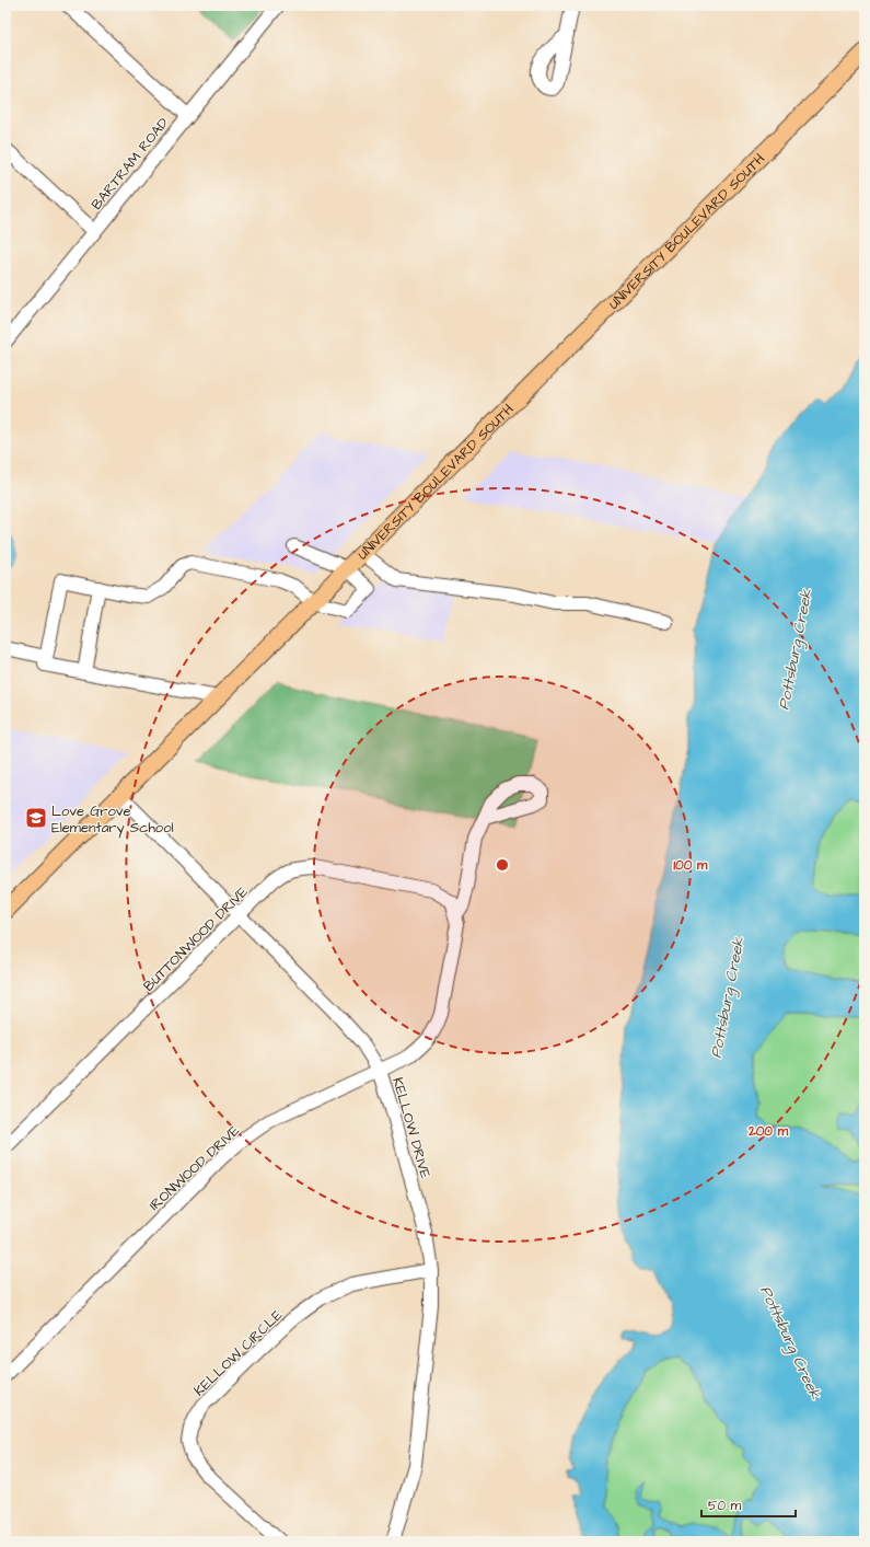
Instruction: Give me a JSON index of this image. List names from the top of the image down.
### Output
{
  "streets": {
    "main road": ["UNIVERSITY BOULEVARD SOUTH"],
    "street": [
      "BARTRAM ROAD",
      "BUTTONWOOD DRIVE",
      "KELLOW DRIVE",
      "IRONWOOD DRIVE",
      "KELLOW CIRCLE"
    ]
  },
  "crossings": [
    ["UNIVERSITY BOULEVARD SOUTH", "KELLOW DRIVE"],
    ["BUTTONWOOD DRIVE", "KELLOW DRIVE"],
    ["BUTTONWOOD DRIVE", "IRONWOOD DRIVE"],
    ["KELLOW DRIVE", "IRONWOOD DRIVE"],
    ["KELLOW DRIVE", "KELLOW CIRCLE"]
  ],
  "water": ["Pottsburg Creek"],
  "places": {
    "school or university": ["Love Grove Elementary School"]
  },
  "scale_bar": "50 m",
  "rings": ["100 m", "200 m"]
}
